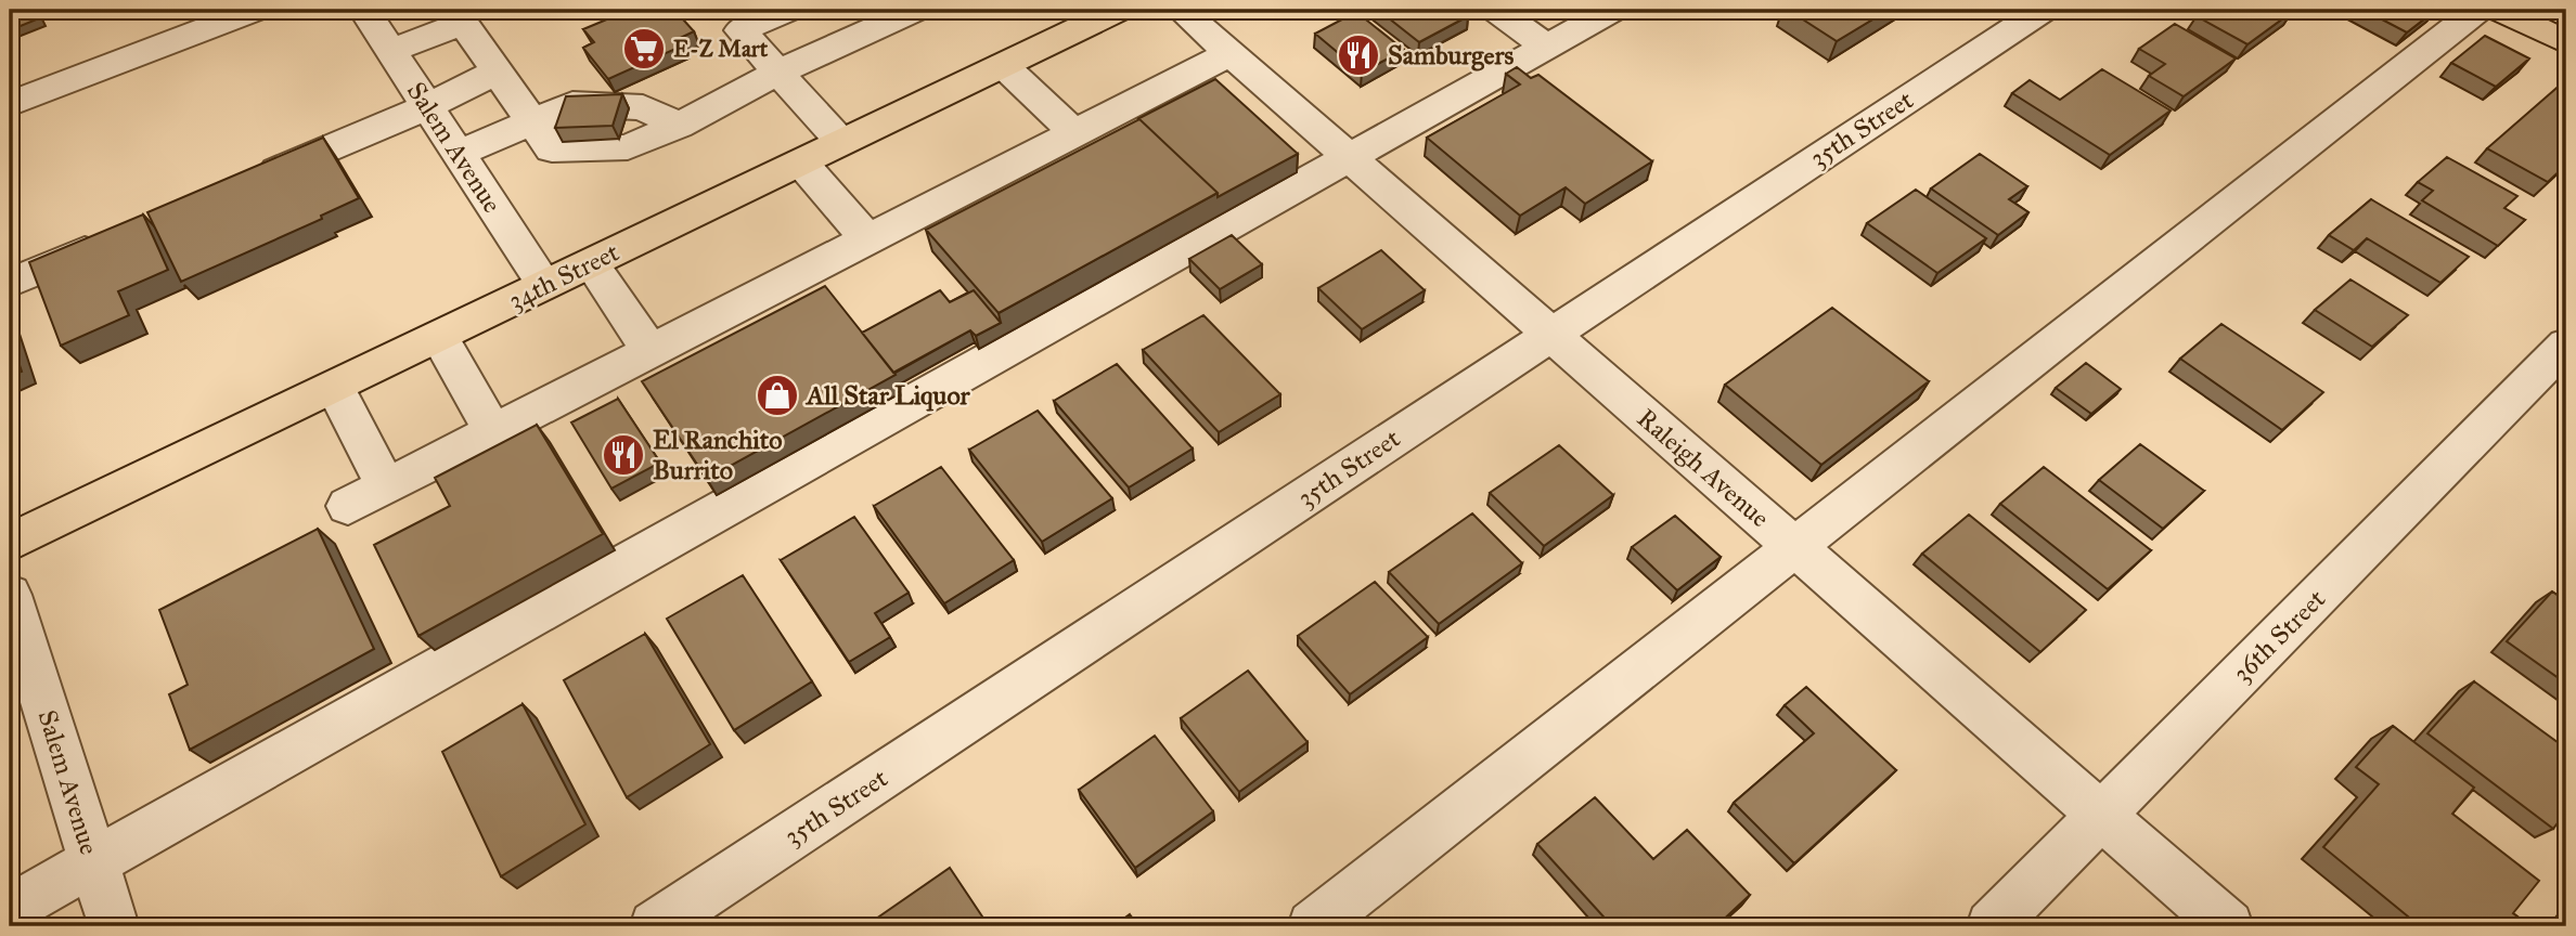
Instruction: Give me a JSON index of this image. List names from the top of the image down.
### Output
{
  "streets": {
    "main road": ["34th Street"],
    "street": [
      "35th Street",
      "Salem Avenue",
      "Raleigh Avenue",
      "36th Street"
    ]
  },
  "crossings": [
    ["35th Street", "Raleigh Avenue"],
    ["Salem Avenue", "34th Street"],
    ["Raleigh Avenue", "36th Street"]
  ],
  "places": {
    "supermarket": ["E-Z Mart"],
    "restaurant": ["Samburgers", "El Ranchito Burrito"],
    "shop": ["All Star Liquor"]
  }
}
